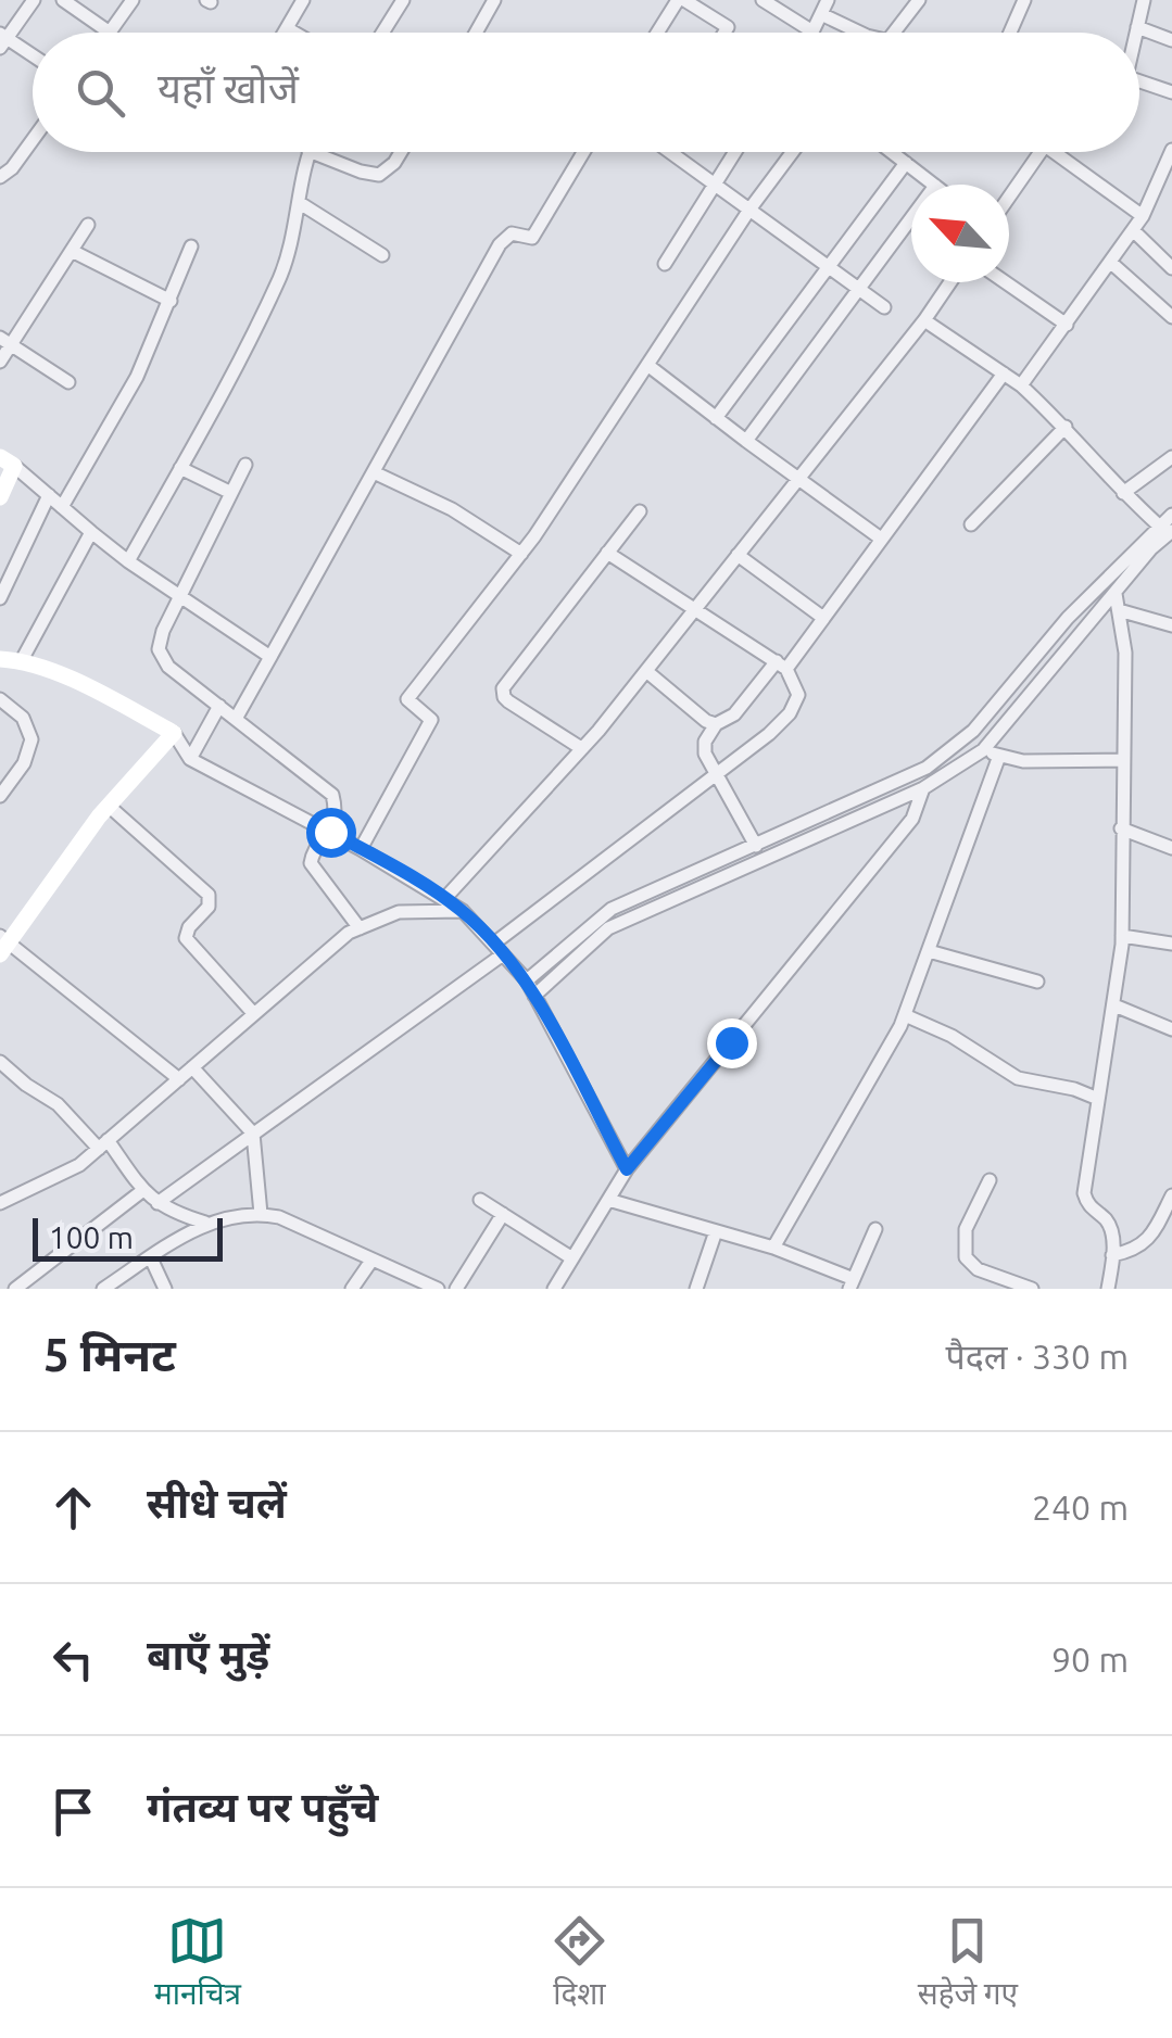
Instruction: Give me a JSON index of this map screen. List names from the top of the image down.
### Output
{
  "scale_bar": "100 m",
  "north": "top left",
  "page": {
    "search": "यहाँ खोजें",
    "scale": "100 m",
    "heading": ["5 मिनट", "पैदल · 330 m"],
    "list": [
      ["सीधे चलें", "240 m"],
      ["बाएँ मुड़ें", "90 m"],
      "गंतव्य पर पहुँचे"
    ],
    "nav": ["मानचित्र", "दिशा", "सहेजे गए"]
  }
}
